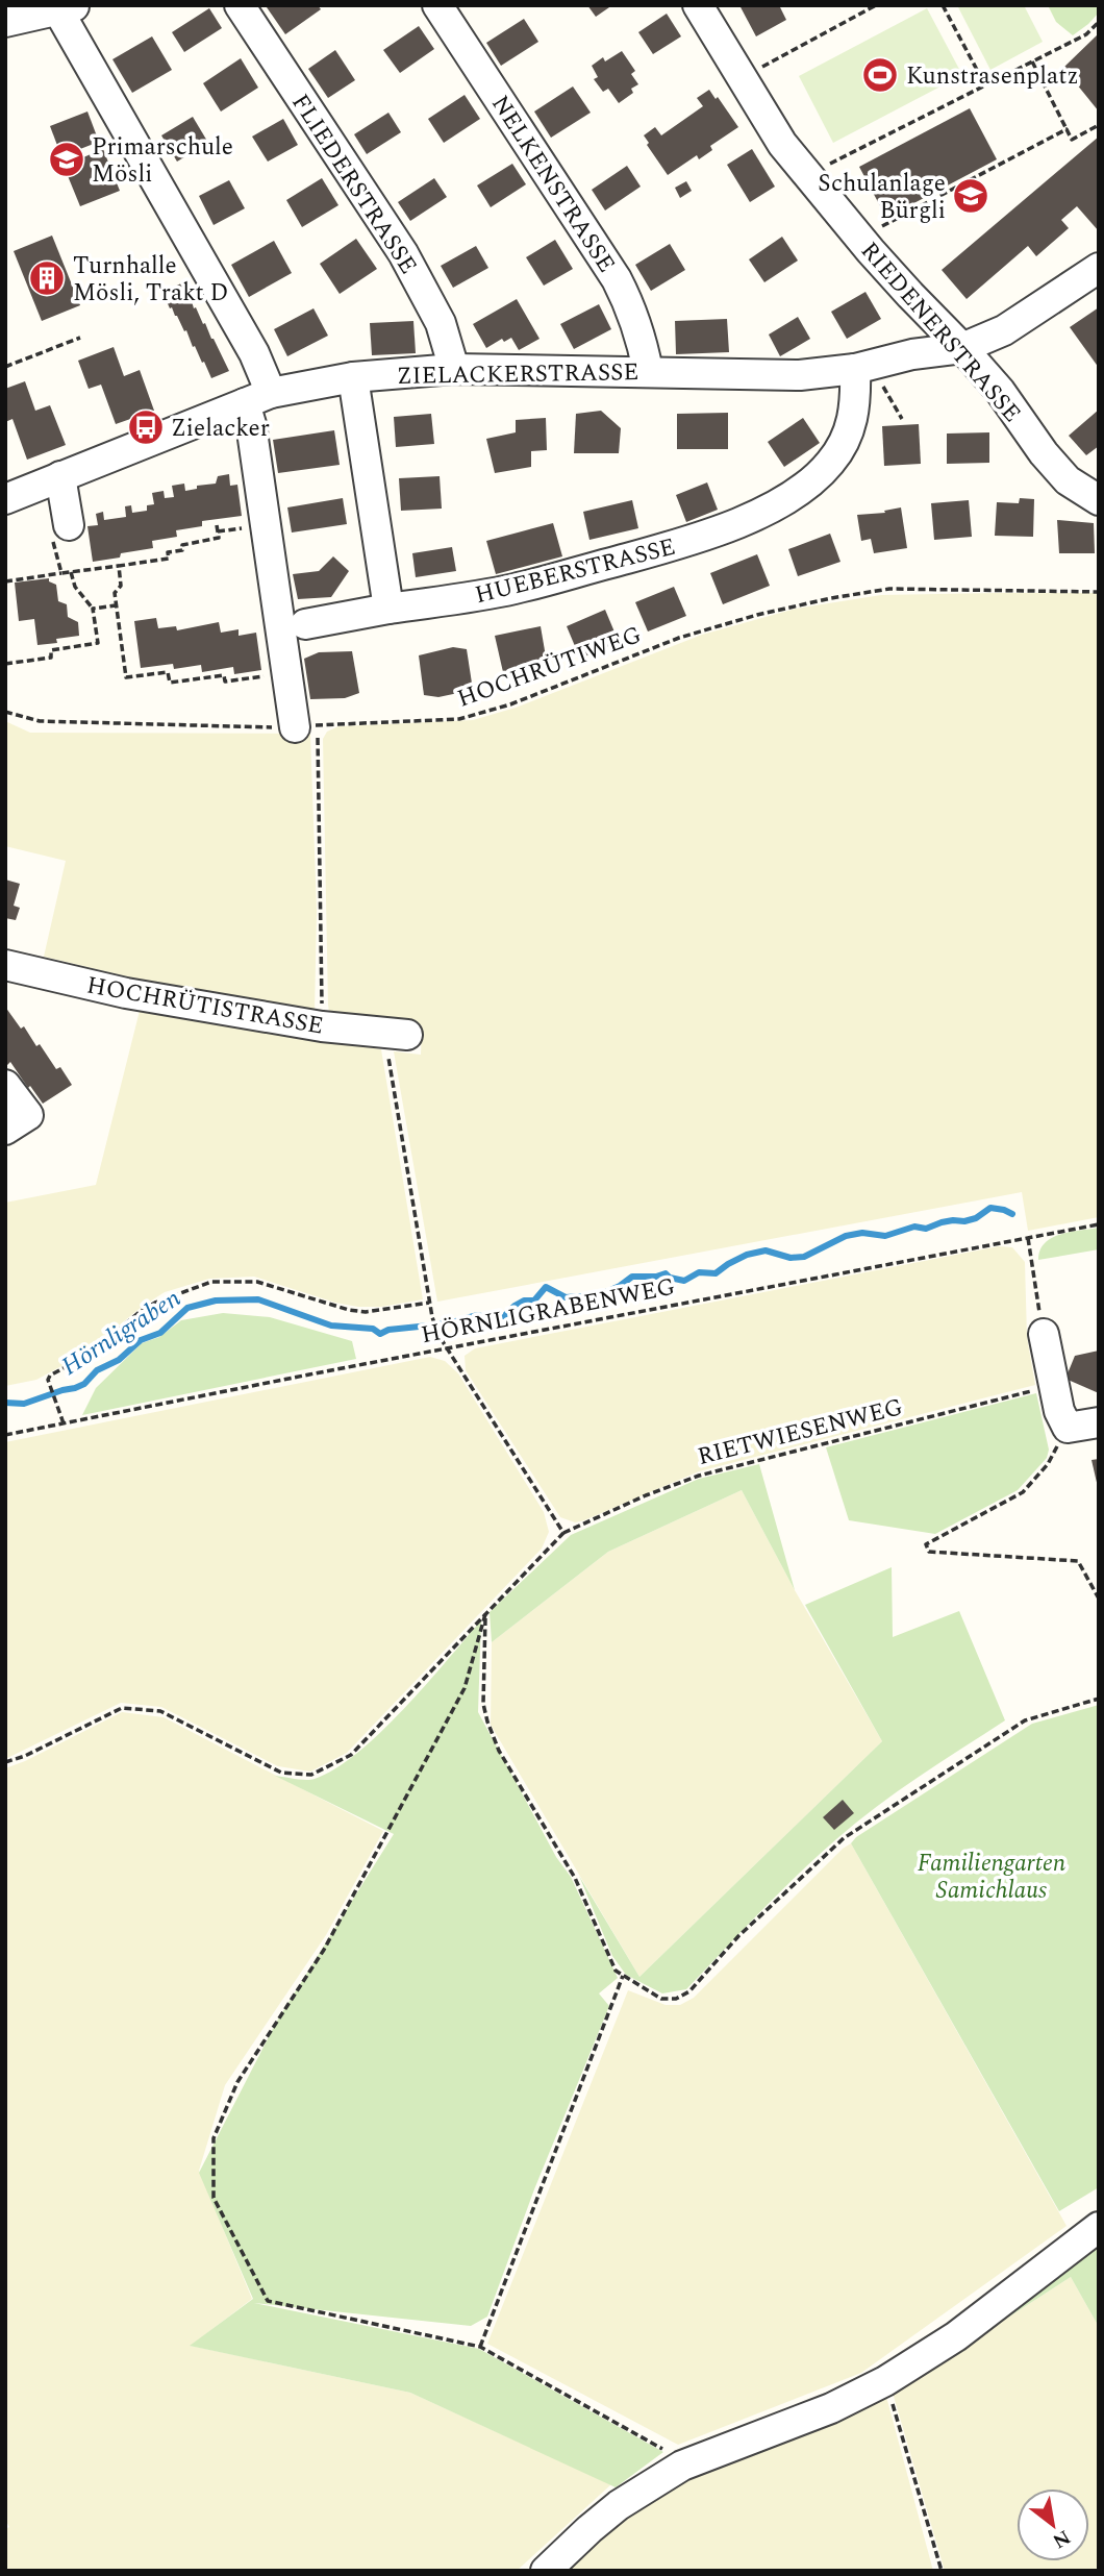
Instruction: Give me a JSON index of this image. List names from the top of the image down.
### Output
{
  "streets": {
    "street": [
      "FLIEDERSTRASSE",
      "NELKENSTRASSE",
      "RIEDENERSTRASSE",
      "ZIELACKERSTRASSE",
      "HUEBERSTRASSE",
      "HOCHRÜTISTRASSE"
    ],
    "path": ["HOCHRÜTIWEG", "HÖRNLIGRABENWEG", "RIETWIESENWEG"]
  },
  "crossings": [
    ["FLIEDERSTRASSE", "ZIELACKERSTRASSE"],
    ["NELKENSTRASSE", "ZIELACKERSTRASSE"],
    ["RIEDENERSTRASSE", "ZIELACKERSTRASSE"],
    ["ZIELACKERSTRASSE", "HUEBERSTRASSE"]
  ],
  "water": ["Hörnligraben"],
  "parks": ["Familiengarten Samichlaus"],
  "places": {
    "sports": ["Kunstrasenplatz"],
    "school or university": ["Primarschule Mösli", "Schulanlage Bürgli"],
    "building": ["Turnhalle Mösli, Trakt D"],
    "bus stop": ["Zielacker"]
  },
  "north": "bottom right"
}
